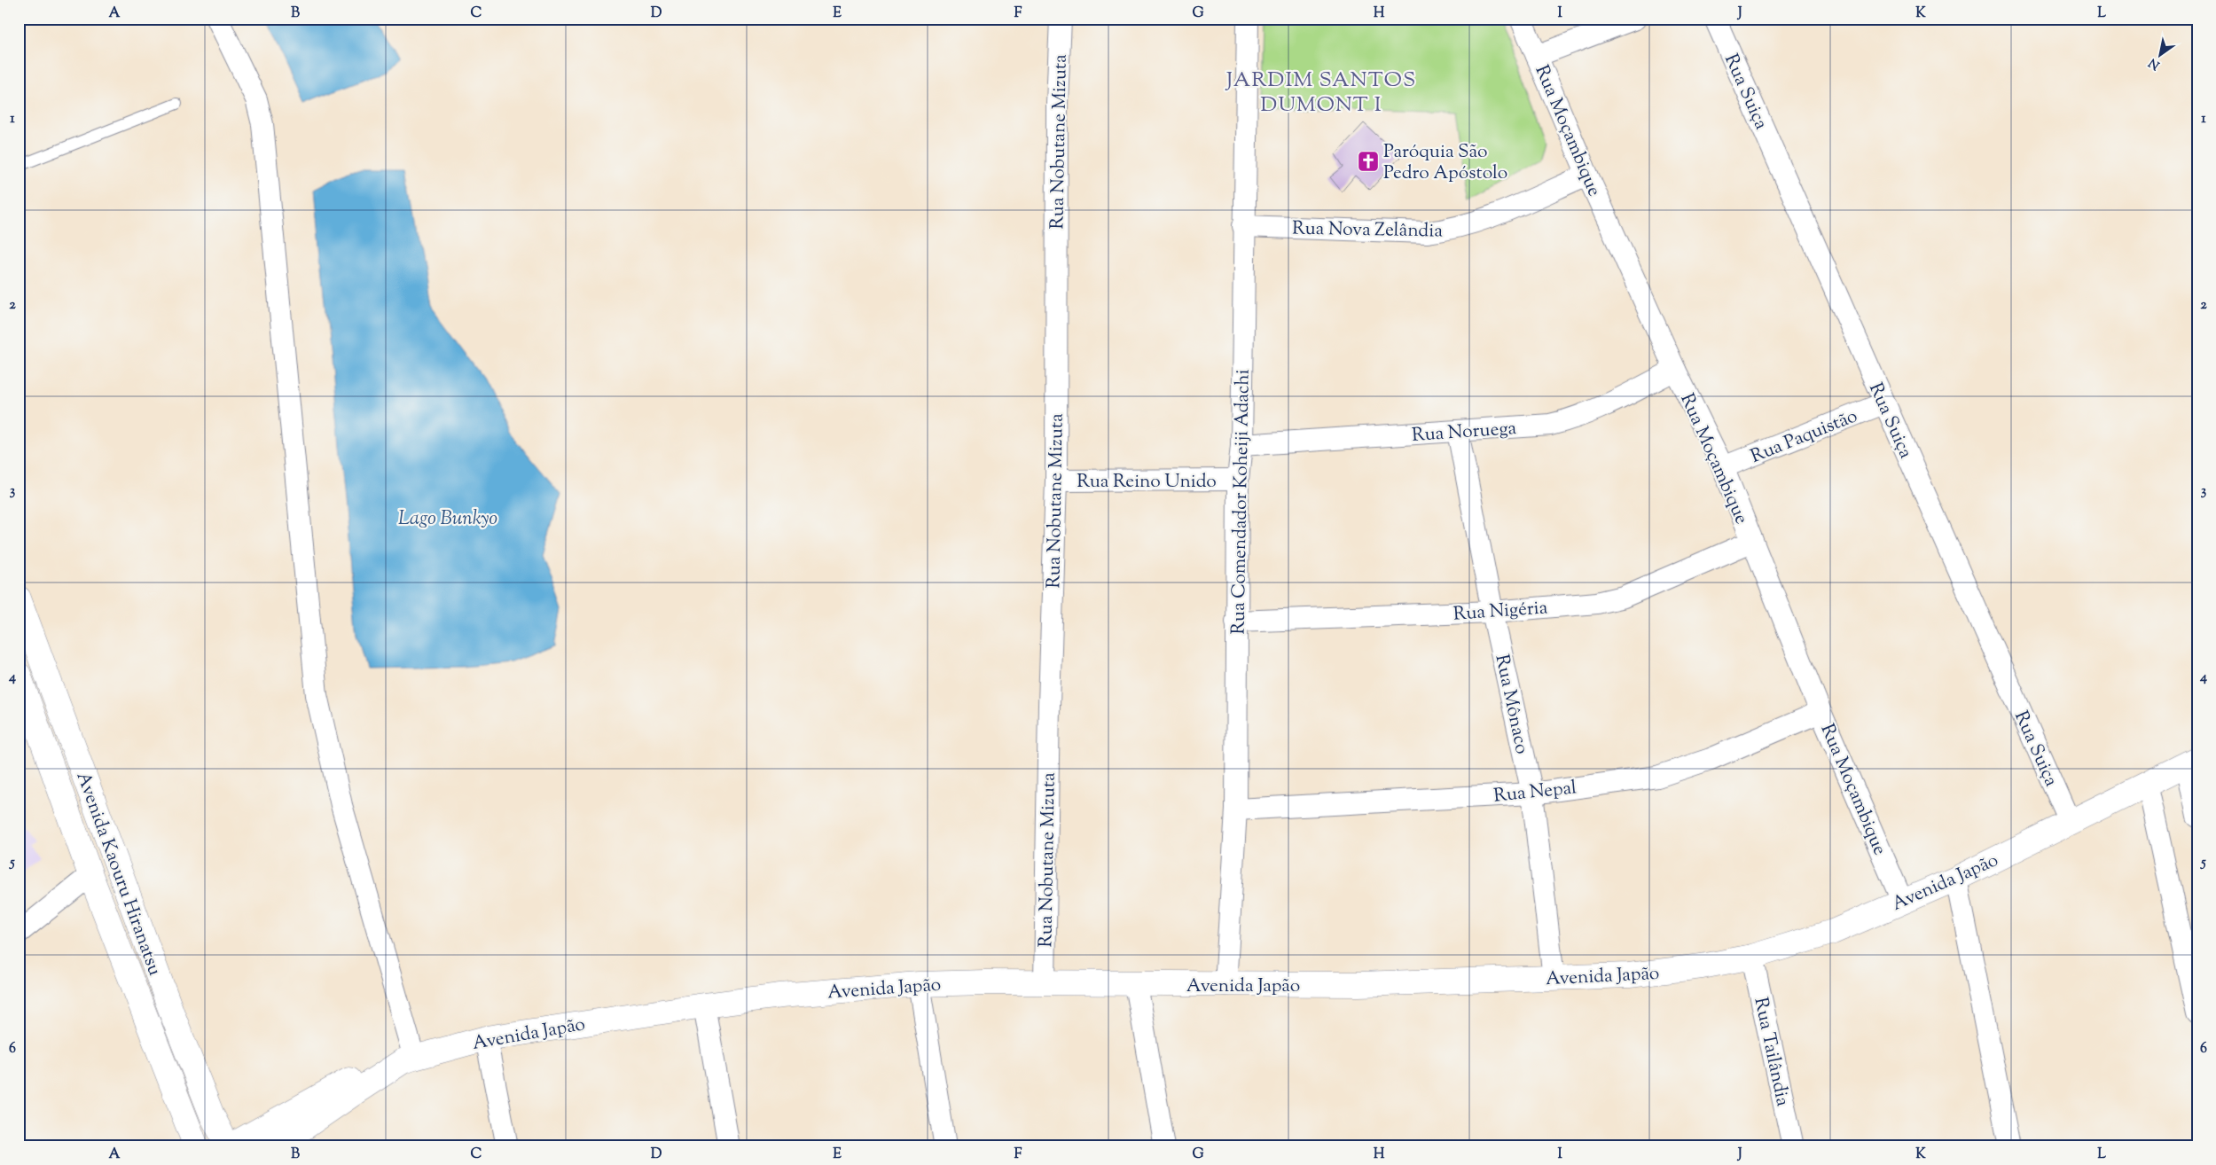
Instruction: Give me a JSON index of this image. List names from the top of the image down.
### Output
{
  "streets": {
    "main road": ["Avenida Kaouru Hiranatsu", "Avenida Japão"],
    "street": [
      "Rua Suiça",
      "Rua Moçambique",
      "Rua Nobutane Mizuta",
      "Rua Nova Zelândia",
      "Rua Noruega",
      "Rua Paquistão",
      "Rua Reino Unido",
      "Rua Comendador Koheiji Adachi",
      "Rua Nigéria",
      "Rua Mônaco",
      "Rua Nepal",
      "Rua Tailândia"
    ]
  },
  "crossings": [
    ["Rua Suiça", "Rua Paquistão"],
    ["Rua Suiça", "Avenida Japão"],
    ["Rua Moçambique", "Rua Nova Zelândia"],
    ["Rua Moçambique", "Rua Noruega"],
    ["Rua Moçambique", "Rua Paquistão"],
    ["Rua Moçambique", "Rua Nigéria"],
    ["Rua Moçambique", "Rua Nepal"],
    ["Rua Moçambique", "Avenida Japão"],
    ["Rua Nobutane Mizuta", "Rua Reino Unido"],
    ["Rua Nobutane Mizuta", "Avenida Japão"],
    ["Rua Nova Zelândia", "Rua Comendador Koheiji Adachi"],
    ["Rua Noruega", "Rua Comendador Koheiji Adachi"],
    ["Rua Noruega", "Rua Mônaco"],
    ["Rua Reino Unido", "Rua Comendador Koheiji Adachi"],
    ["Rua Comendador Koheiji Adachi", "Rua Nigéria"],
    ["Rua Comendador Koheiji Adachi", "Rua Nepal"],
    ["Rua Comendador Koheiji Adachi", "Avenida Japão"],
    ["Rua Nigéria", "Rua Mônaco"],
    ["Rua Mônaco", "Rua Nepal"],
    ["Rua Mônaco", "Avenida Japão"],
    ["Avenida Japão", "Rua Tailândia"]
  ],
  "districts": ["JARDIM SANTOS DUMONT I"],
  "water": ["Lago Bunkyo"],
  "places": {
    "church": ["Paróquia São Pedro Apóstolo"]
  },
  "north": "bottom left",
  "grid": {
    "columns": [
      "A",
      "B",
      "C",
      "D",
      "E",
      "F",
      "G",
      "H",
      "I",
      "J",
      "K",
      "L"
    ],
    "rows": [
      "1",
      "2",
      "3",
      "4",
      "5",
      "6"
    ]
  }
}
